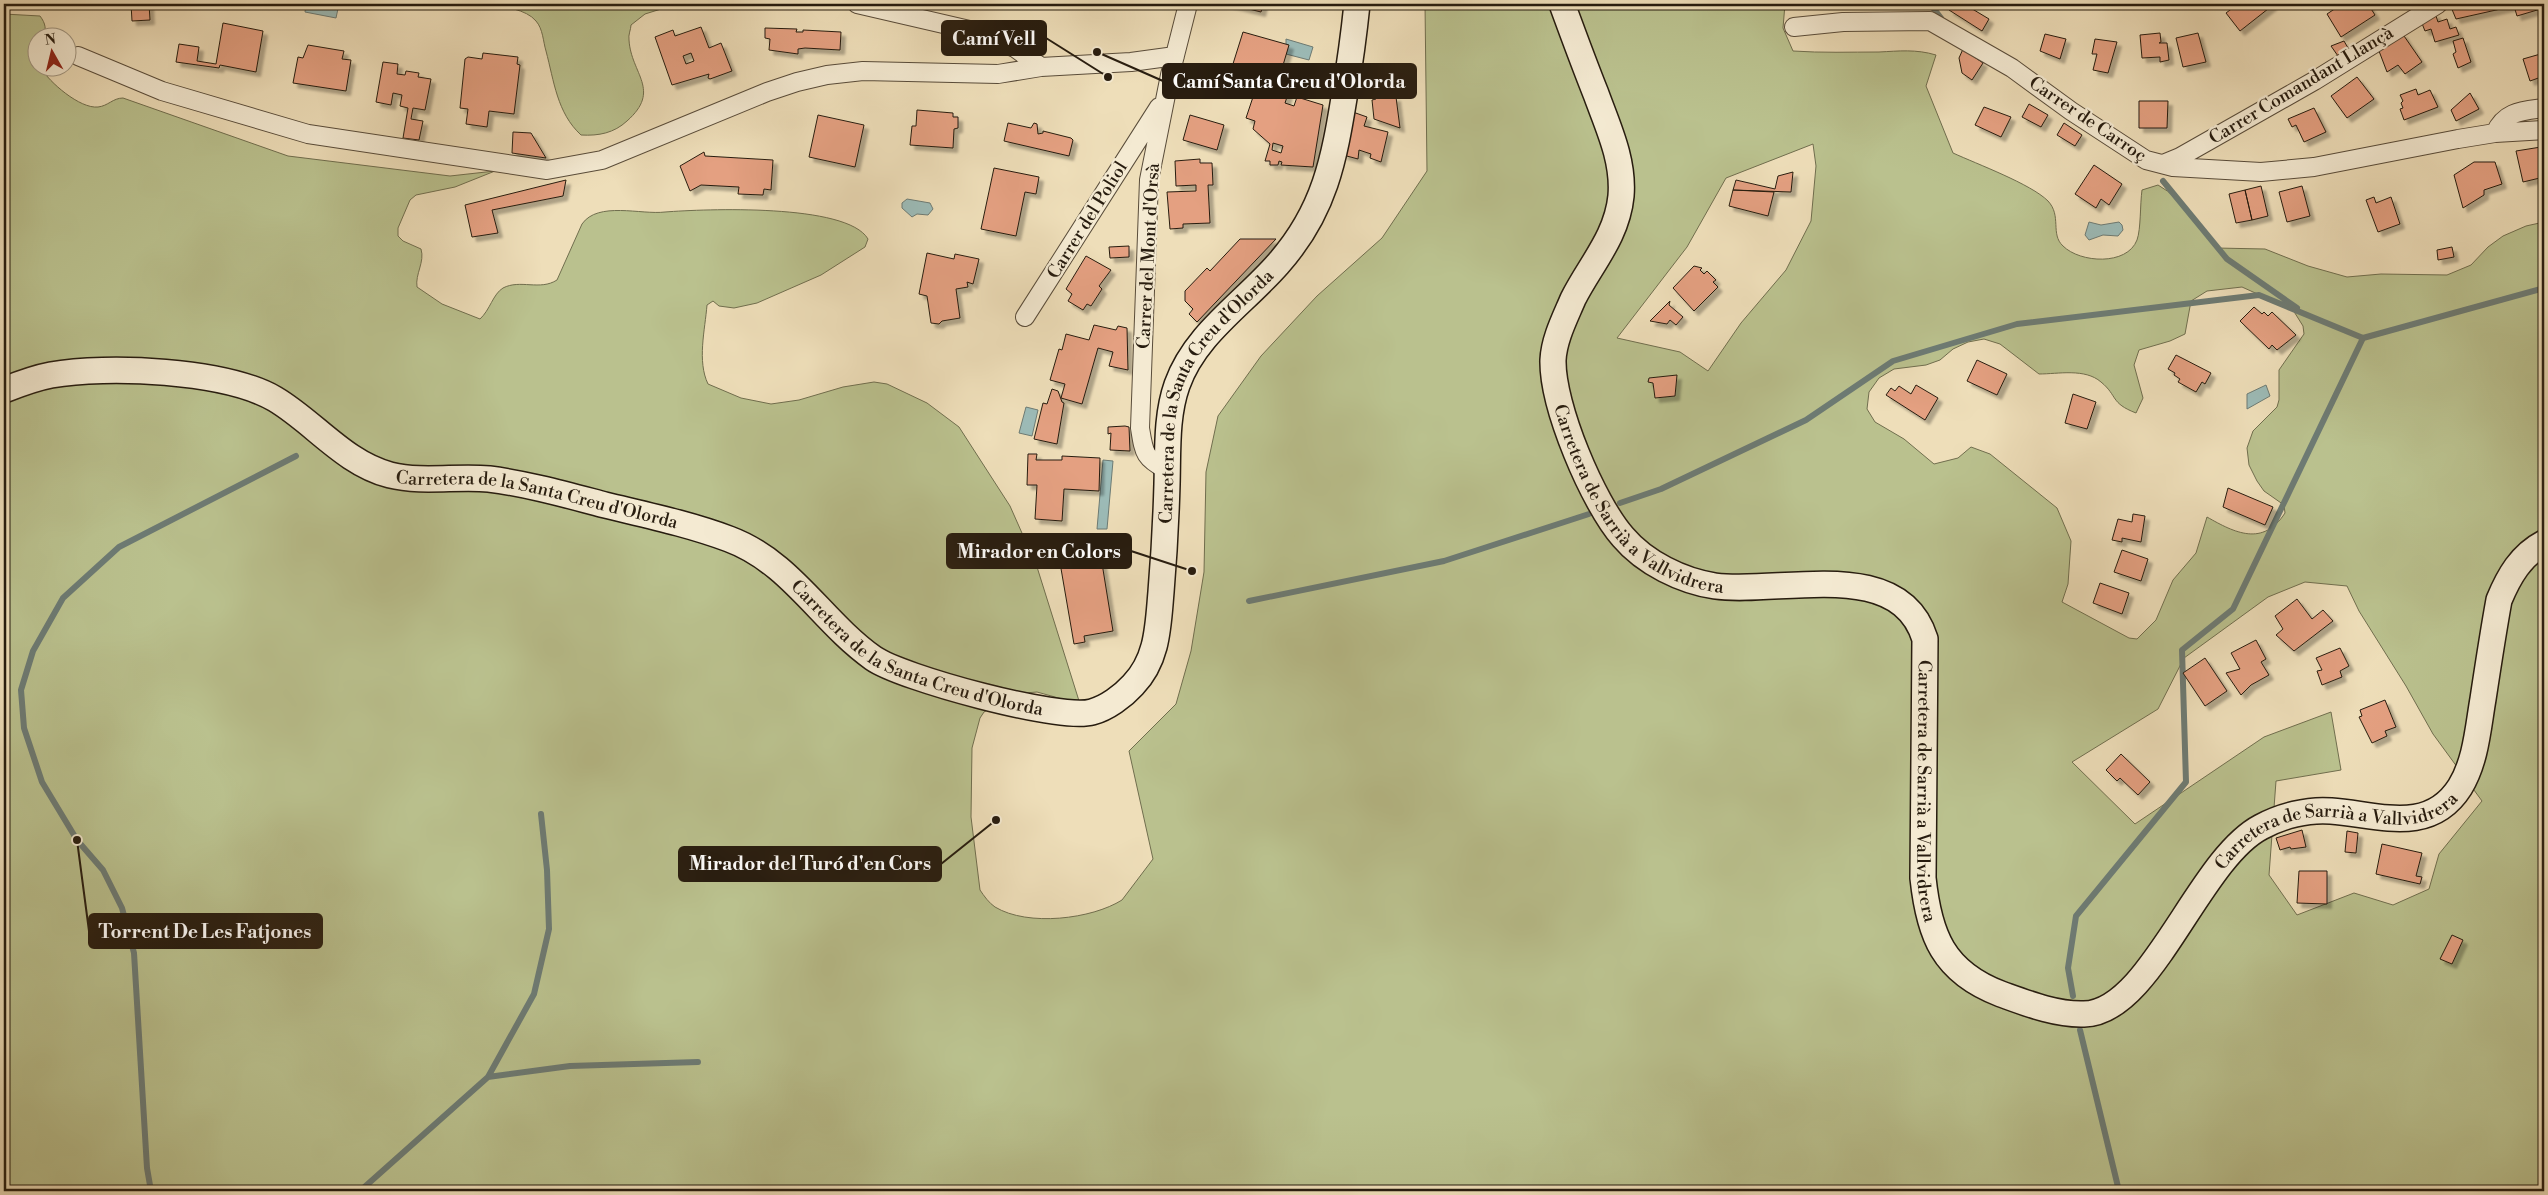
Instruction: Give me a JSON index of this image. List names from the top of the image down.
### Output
{
  "streets": {
    "main road": ["Carretera de la Santa Creu d'Olorda", "Carretera de Sarrià a Vallvidrera"],
    "street": [
      "Carrer Comandant Llançà",
      "Carrer de Carroç",
      "Carrer del Poliol",
      "Carrer del Mont d'Orsà"
    ]
  },
  "crossings": [
    ["Carrer Comandant Llançà", "Carrer de Carroç"],
    ["Carrer del Poliol", "Carrer del Mont d'Orsà"],
    ["Carrer del Mont d'Orsà", "Carretera de la Santa Creu d'Olorda"]
  ],
  "places": [
    "Camí Santa Creu d'Olorda",
    "Camí Vell",
    "Mirador en Colors",
    "Mirador del Turó d'en Cors",
    "Torrent De Les Fatjones"
  ],
  "north": "top"
}
